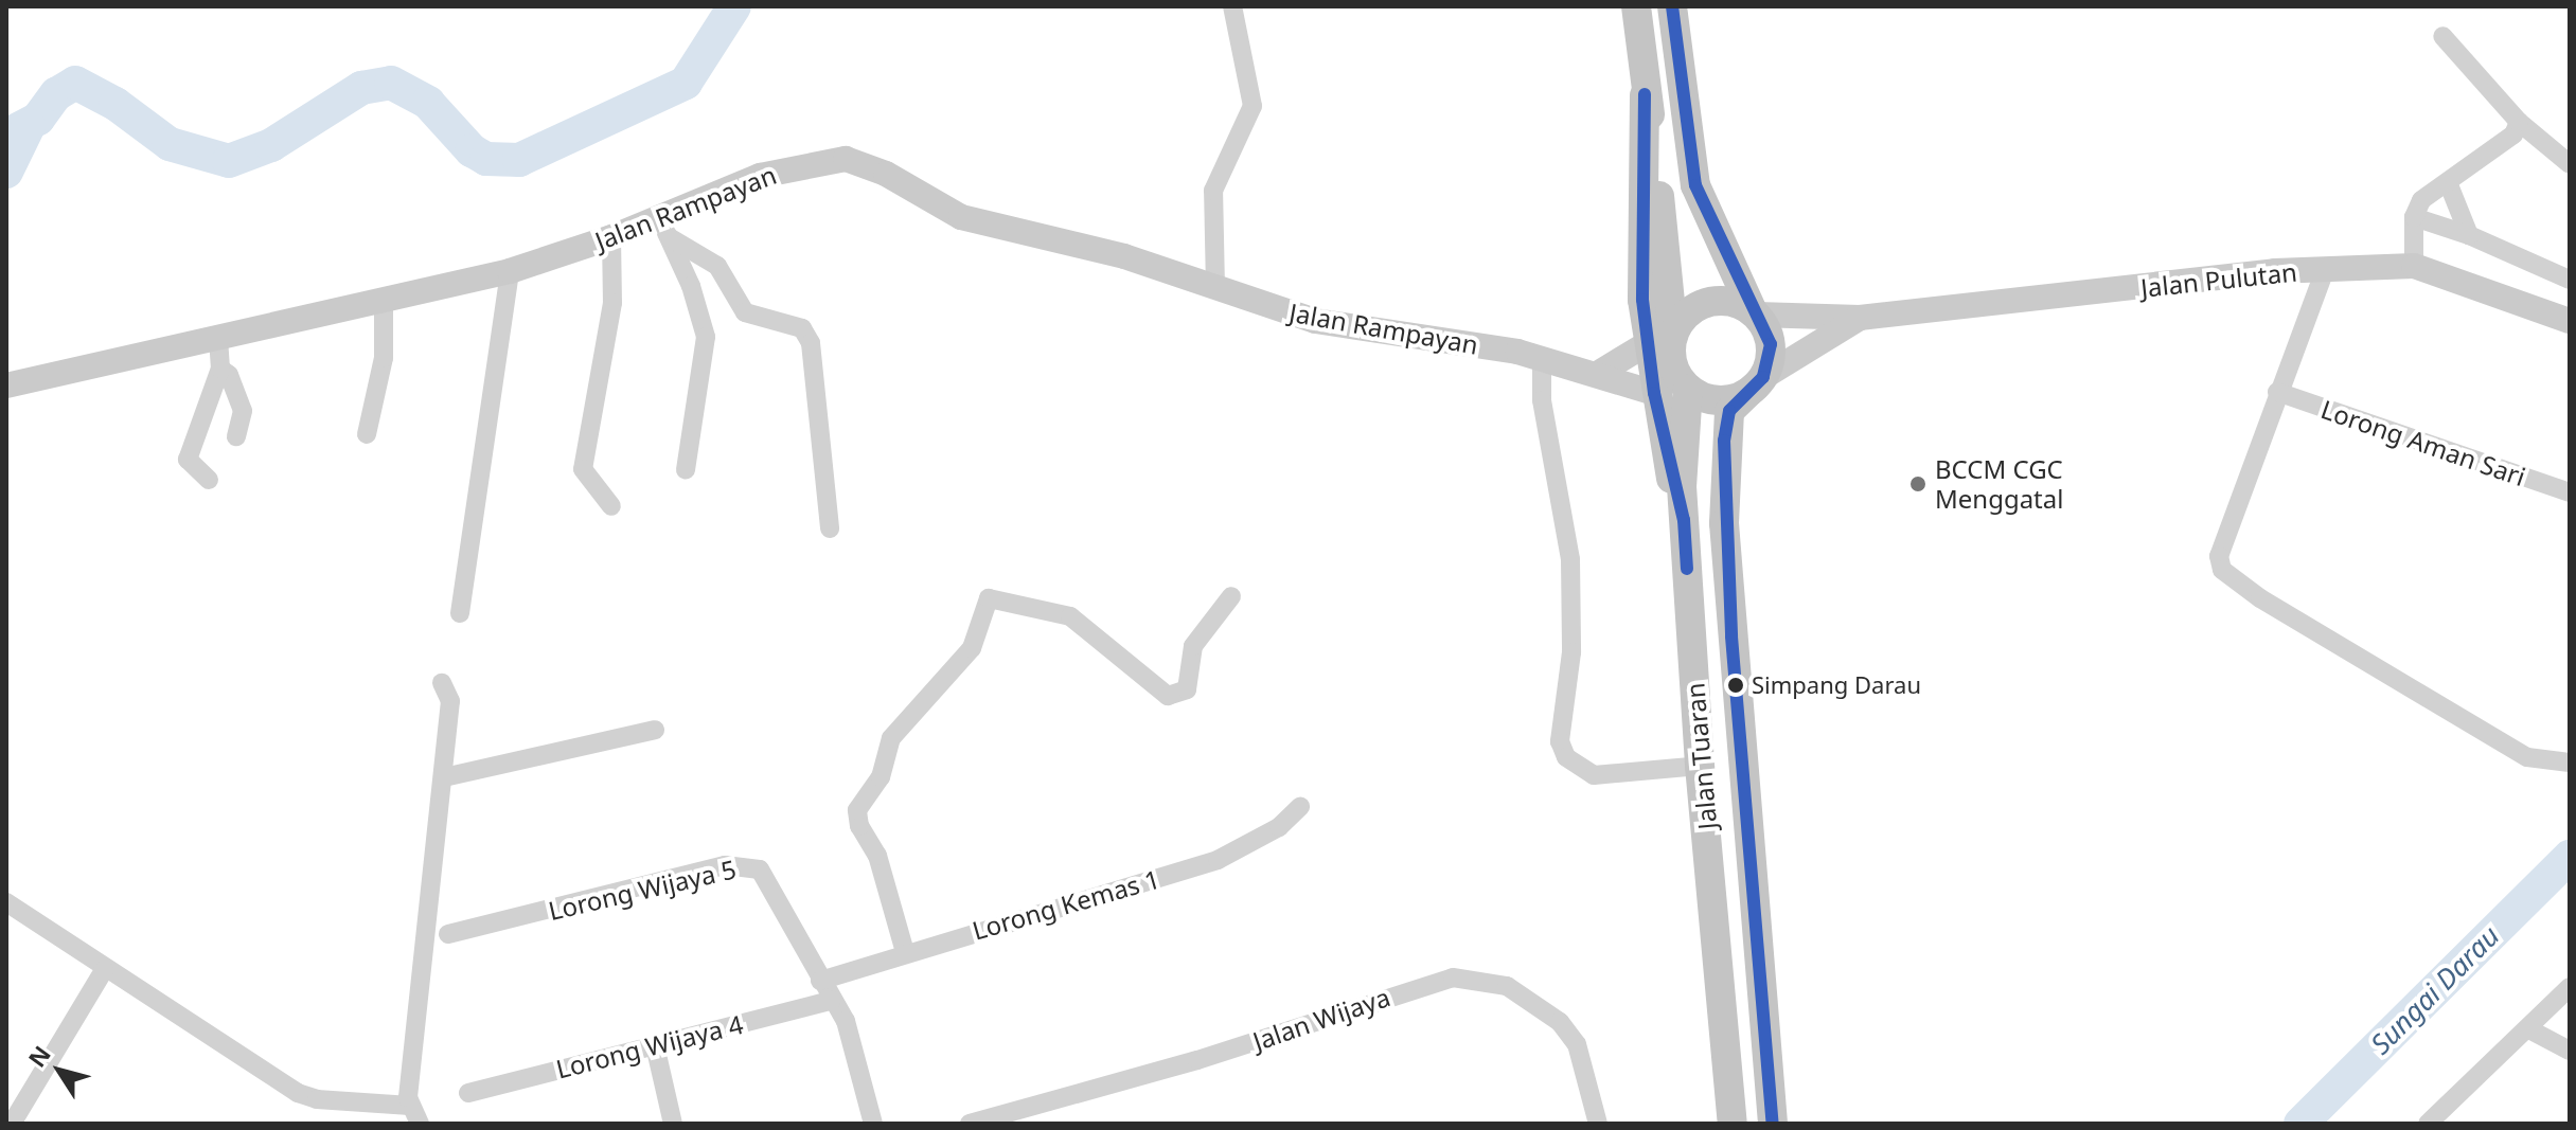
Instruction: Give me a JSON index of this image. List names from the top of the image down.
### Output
{
  "streets": {
    "main road": ["Jalan Tuaran"],
    "street": [
      "Jalan Rampayan",
      "Jalan Pulutan",
      "Lorong Aman Sari",
      "Lorong Wijaya 5",
      "Lorong Kemas 1",
      "Jalan Wijaya",
      "Lorong Wijaya 4"
    ]
  },
  "crossings": [
    ["Jalan Pulutan", "Jalan Tuaran"],
    ["Lorong Wijaya 5", "Lorong Kemas 1"],
    ["Lorong Wijaya 5", "Lorong Wijaya 4"]
  ],
  "water": ["Sungai Darau"],
  "places": ["BCCM CGC Menggatal", "Simpang Darau"],
  "north": "top left"
}
